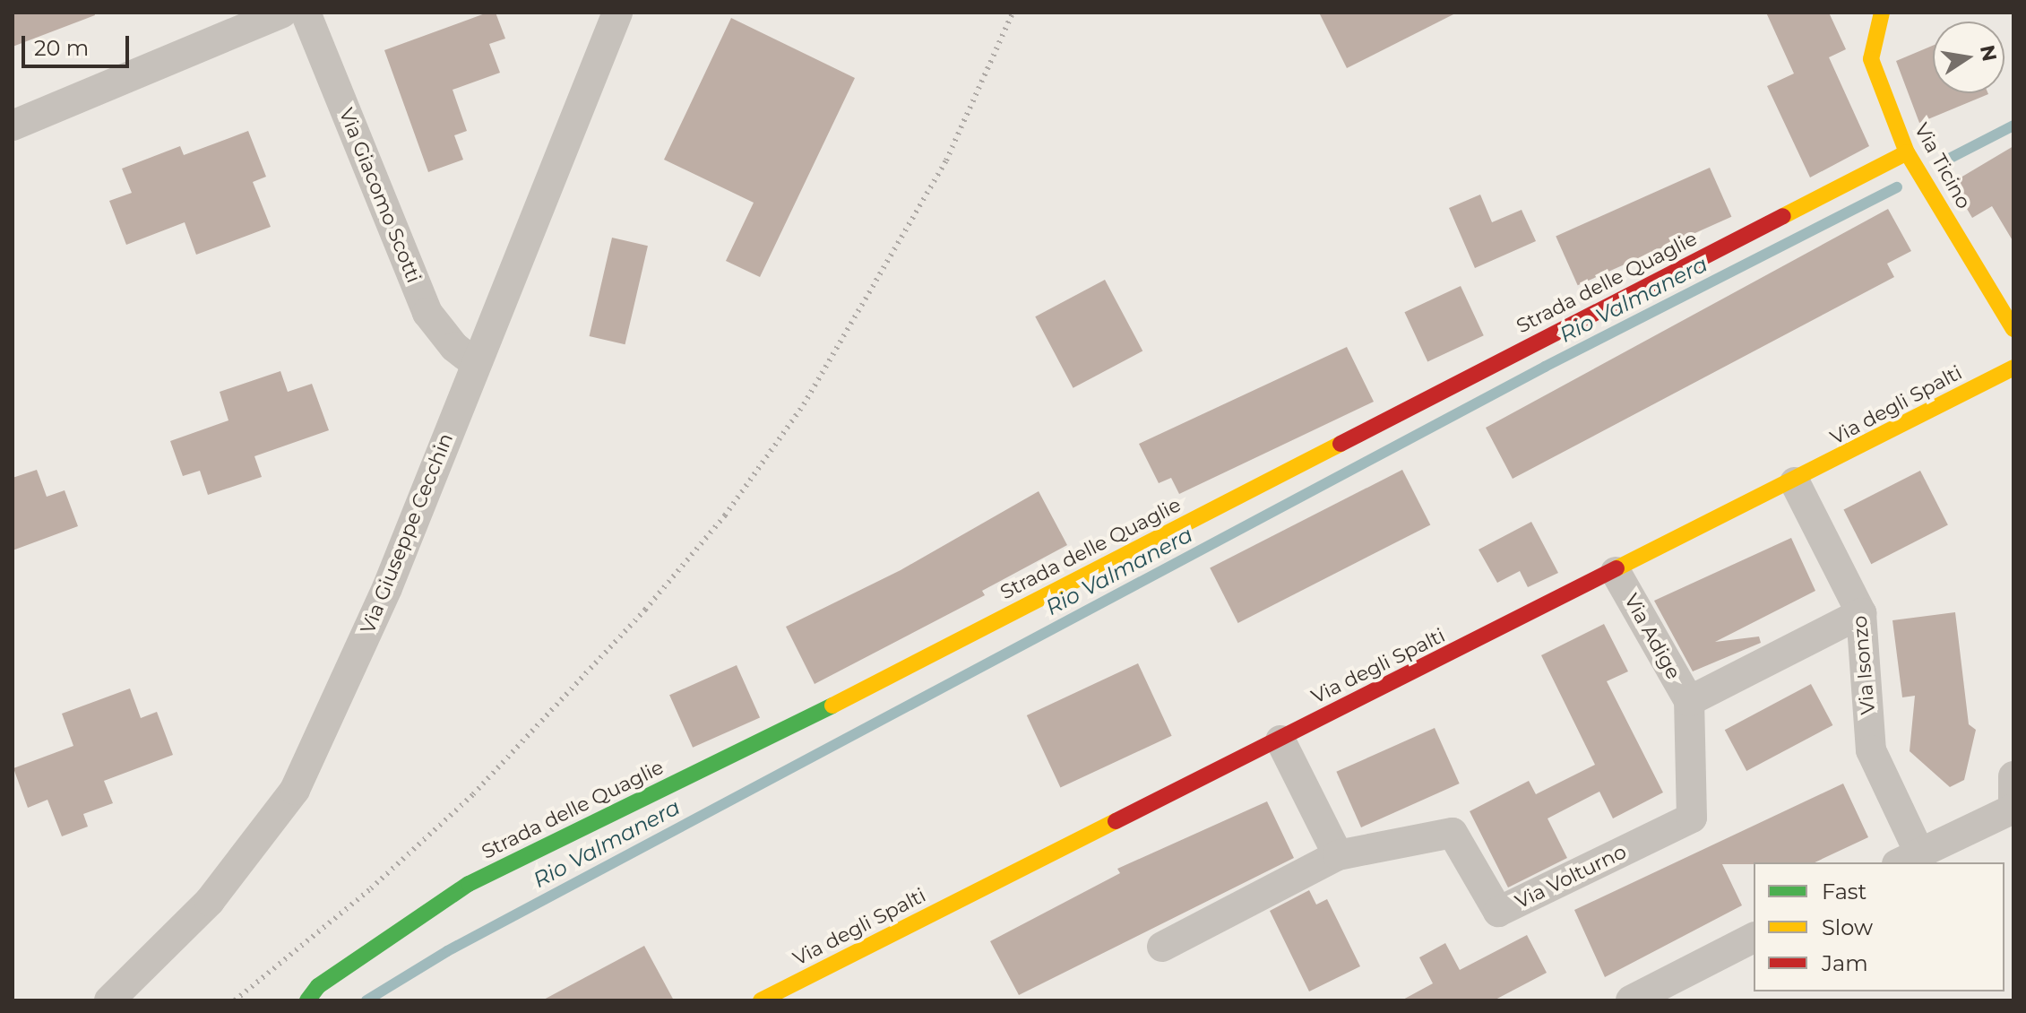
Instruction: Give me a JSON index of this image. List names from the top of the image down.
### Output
{
  "streets": {
    "street": [
      "Via Ticino",
      "Via Giacomo Scotti",
      "Strada delle Quaglie",
      "Via degli Spalti",
      "Via Giuseppe Cecchin",
      "Via Adige",
      "Via Isonzo",
      "Via Volturno"
    ]
  },
  "crossings": [
    ["Via Ticino", "Strada delle Quaglie"],
    ["Via Giacomo Scotti", "Via Giuseppe Cecchin"],
    ["Via degli Spalti", "Via Adige"],
    ["Via degli Spalti", "Via Isonzo"],
    ["Via Adige", "Via Volturno"]
  ],
  "water": ["Rio Valmanera"],
  "legend": ["Fast", "Slow", "Jam"],
  "scale_bar": "20 m",
  "north": "right"
}
